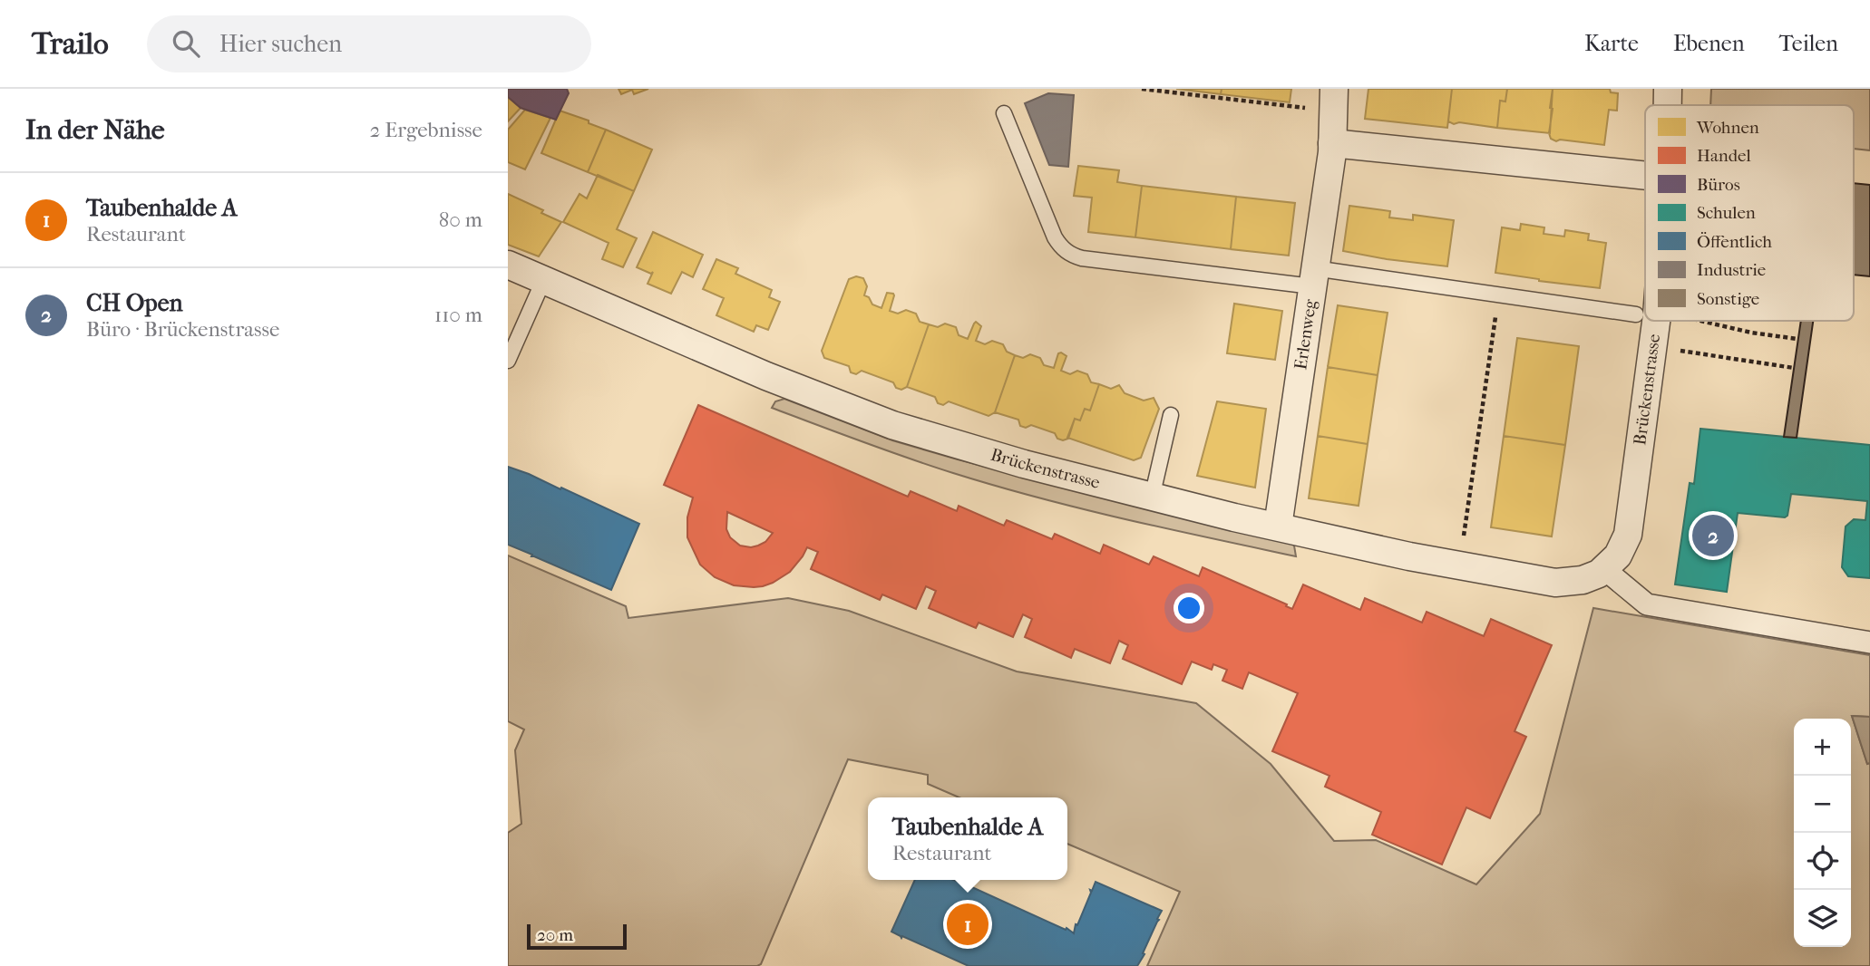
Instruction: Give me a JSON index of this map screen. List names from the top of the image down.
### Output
{
  "streets": {
    "street": ["Erlenweg", "Brückenstrasse"]
  },
  "crossings": [
    ["Erlenweg", "Brückenstrasse"]
  ],
  "legend": [
    "Wohnen",
    "Handel",
    "Büros",
    "Schulen",
    "Öffentlich",
    "Industrie",
    "Sonstige"
  ],
  "scale_bar": "20 m",
  "page": {
    "header": "Trailo",
    "search": "Hier suchen",
    "nav": ["Karte", "Ebenen", "Teilen"],
    "heading": ["In der Nähe", "2 Ergebnisse"],
    "list": [
      {
        "mark": "1",
        "name": "Taubenhalde A",
        "note": "Restaurant",
        "value": "80 m"
      },
      {
        "mark": "2",
        "name": "CH Open",
        "note": "Büro · Brückenstrasse",
        "value": "110 m"
      }
    ],
    "pins": ["2", "1"],
    "map_buttons": ["+", "−"],
    "popup": ["Taubenhalde A", "Restaurant"],
    "scale": "20 m"
  }
}
